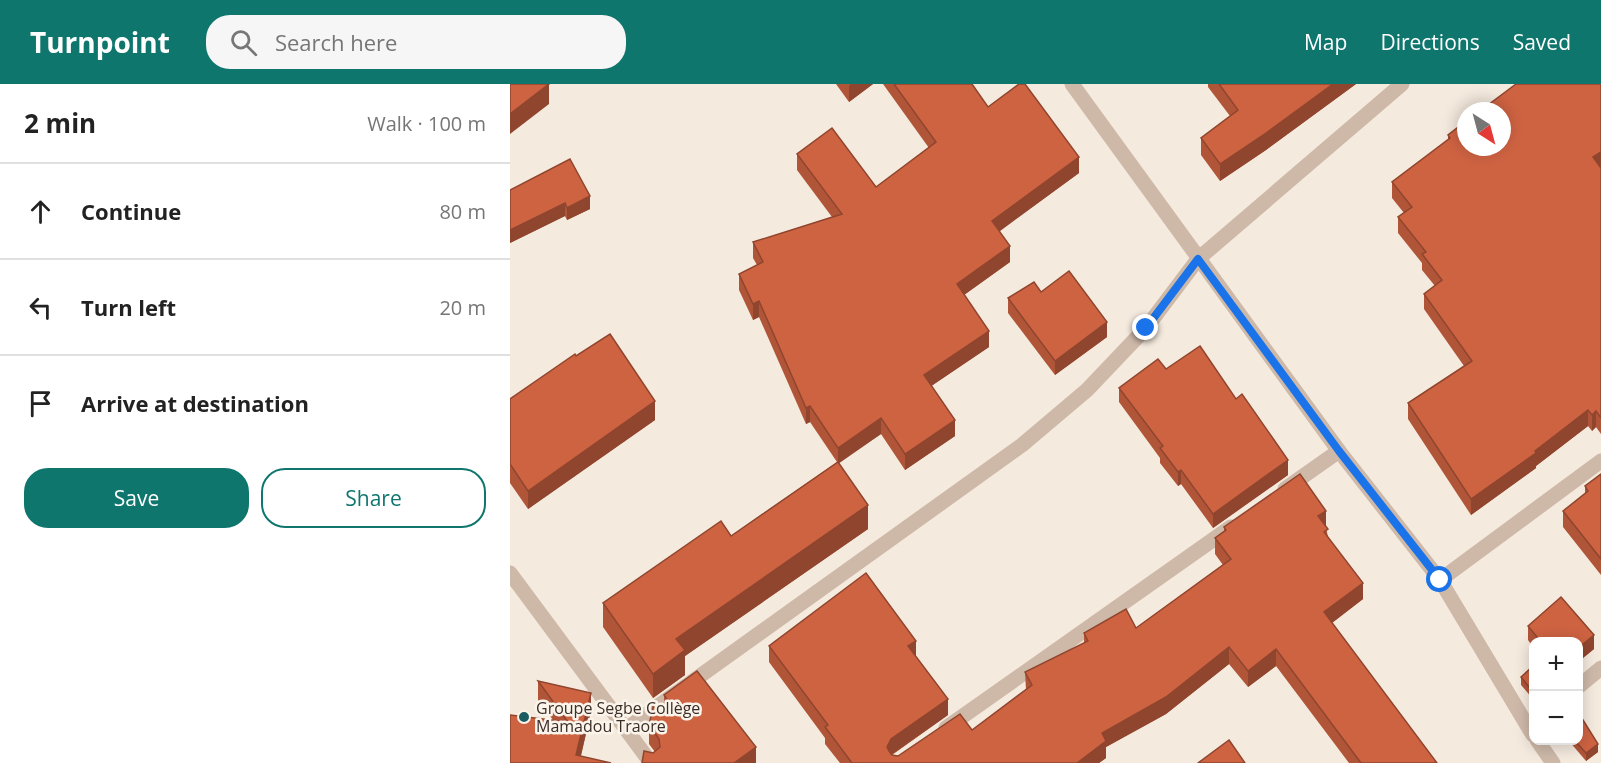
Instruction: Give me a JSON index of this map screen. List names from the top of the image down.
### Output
{
  "places": ["Groupe Segbe Collège Mamadou Traore"],
  "north": "bottom right",
  "page": {
    "header": "Turnpoint",
    "search": "Search here",
    "nav": ["Map", "Directions", "Saved"],
    "heading": ["2 min", "Walk · 100 m"],
    "list": [
      ["Continue", "80 m"],
      ["Turn left", "20 m"],
      "Arrive at destination"
    ],
    "buttons": ["Save", "Share"],
    "map_buttons": ["+", "−"]
  }
}
